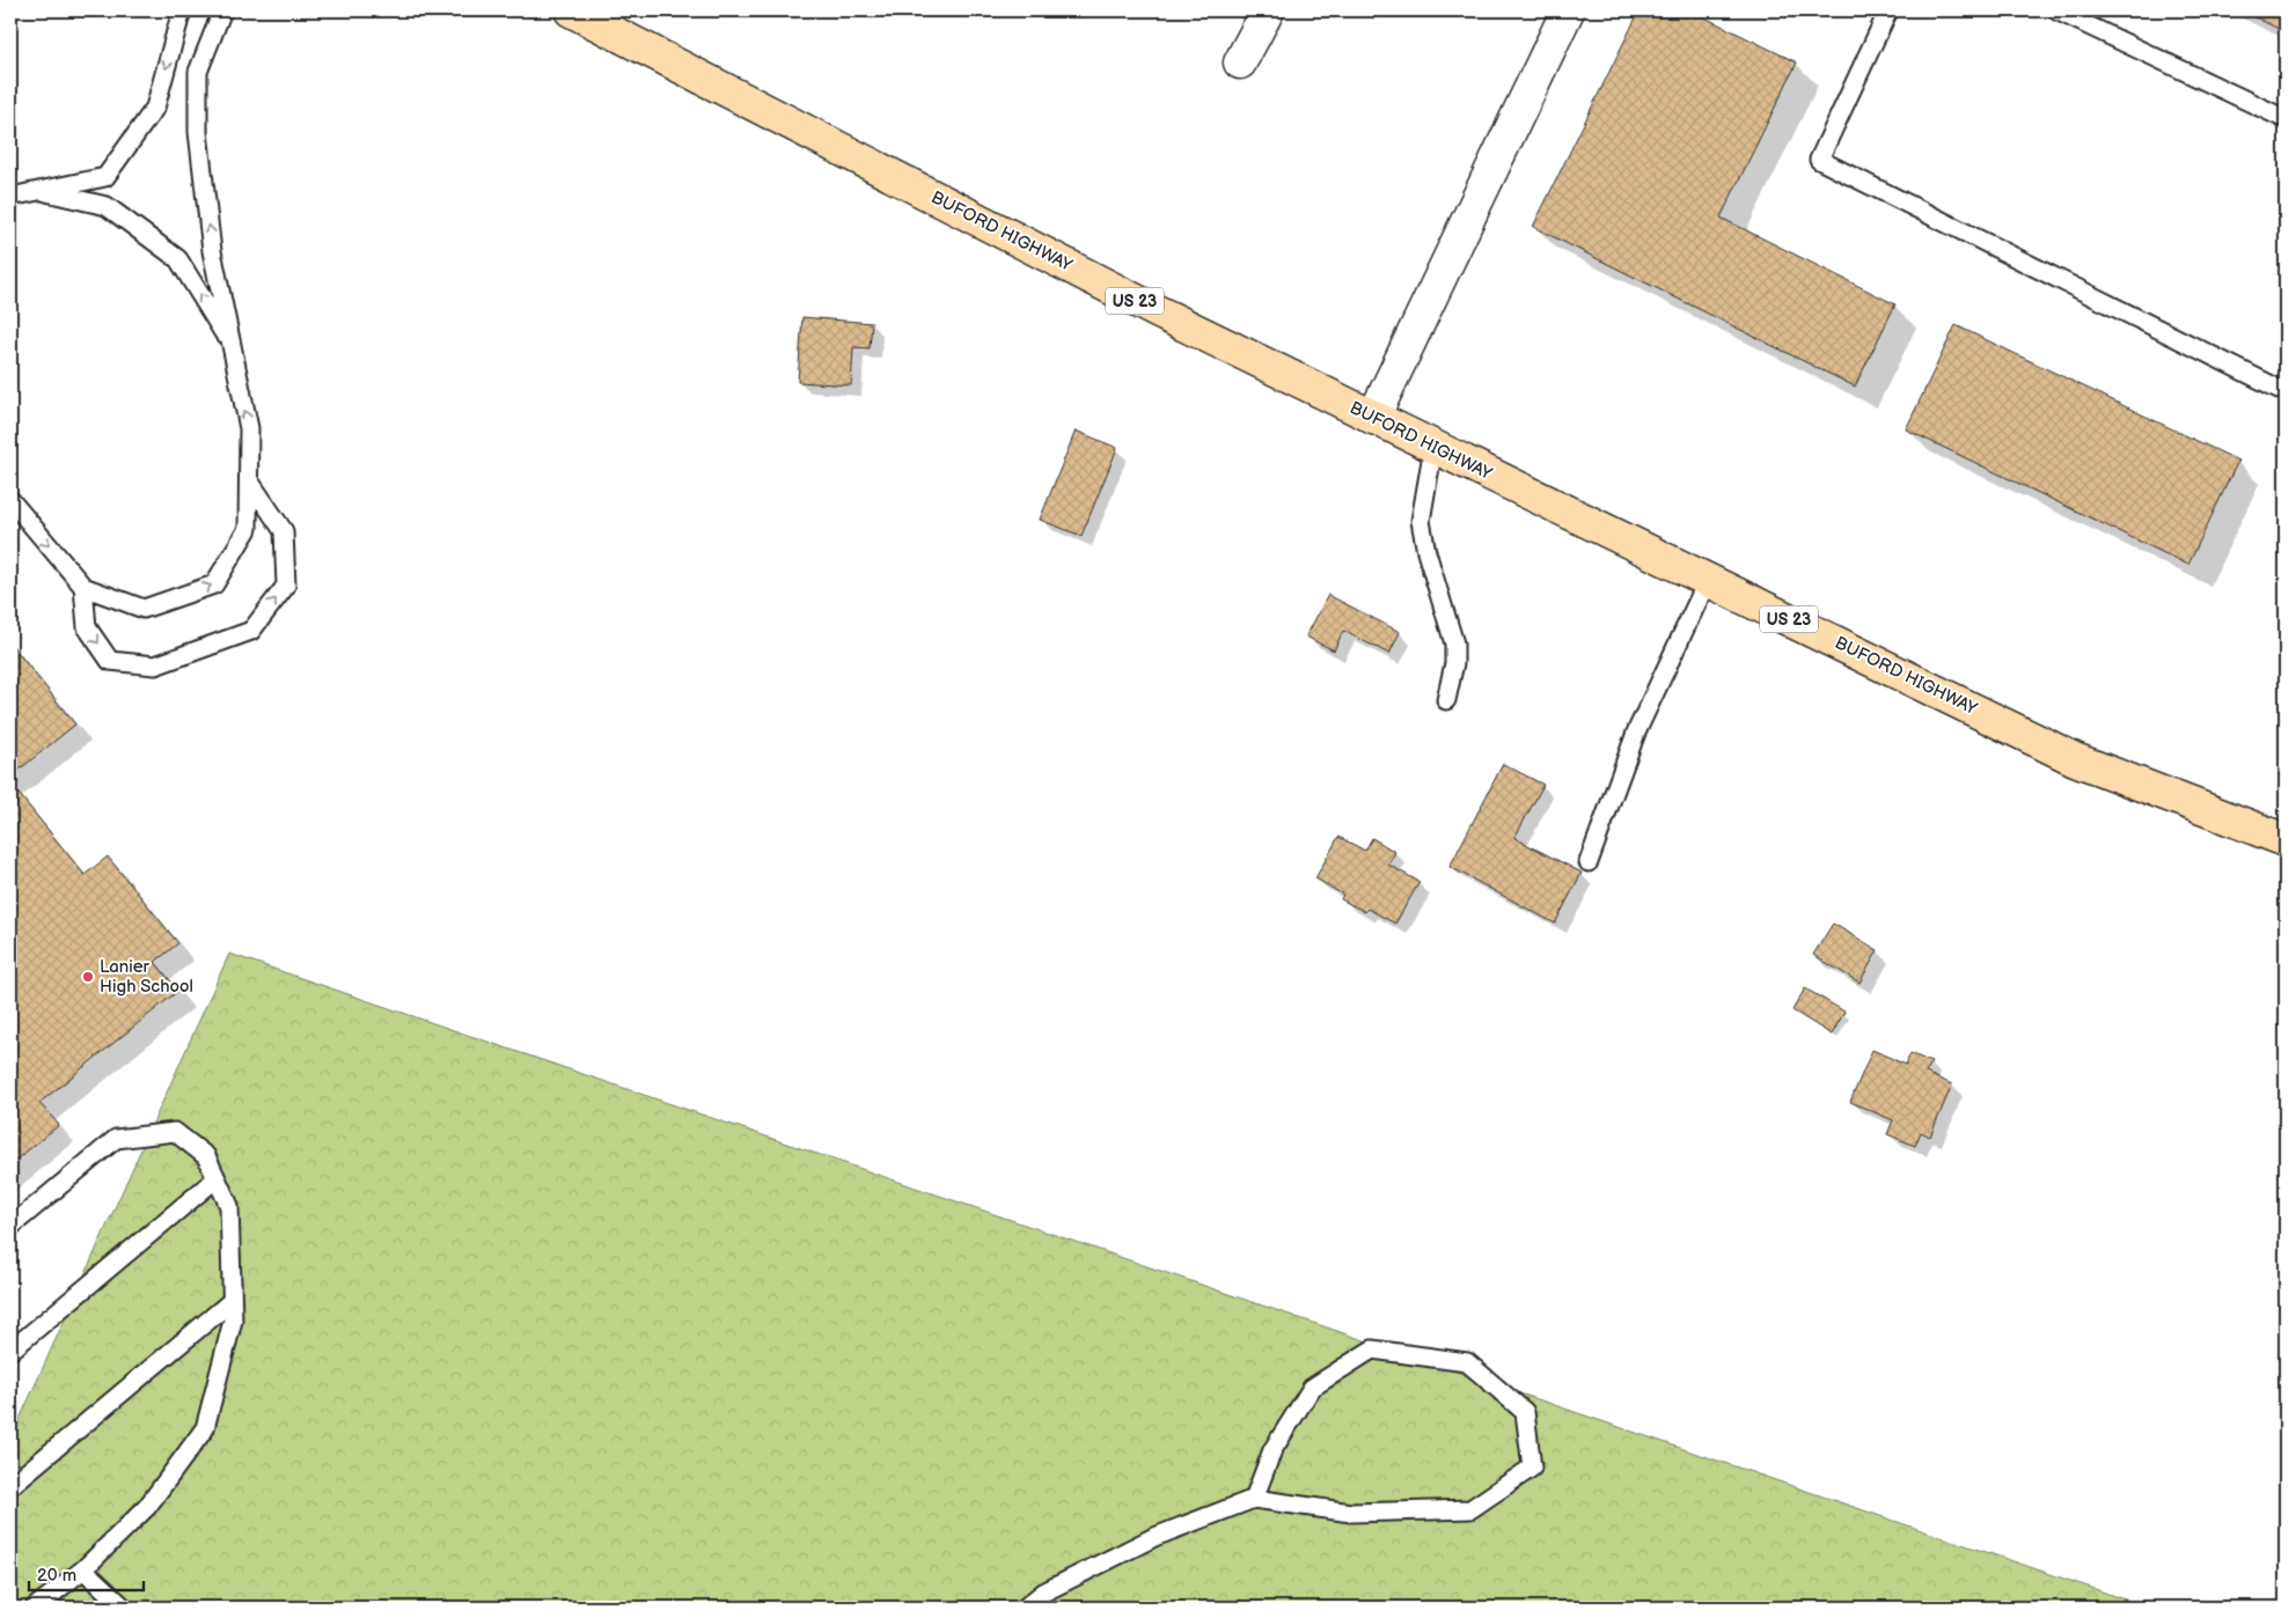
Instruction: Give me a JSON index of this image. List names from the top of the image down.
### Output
{
  "streets": {
    "main road": ["BUFORD HIGHWAY", "US 23"]
  },
  "places": ["Lanier High School"],
  "scale_bar": "20 m"
}
